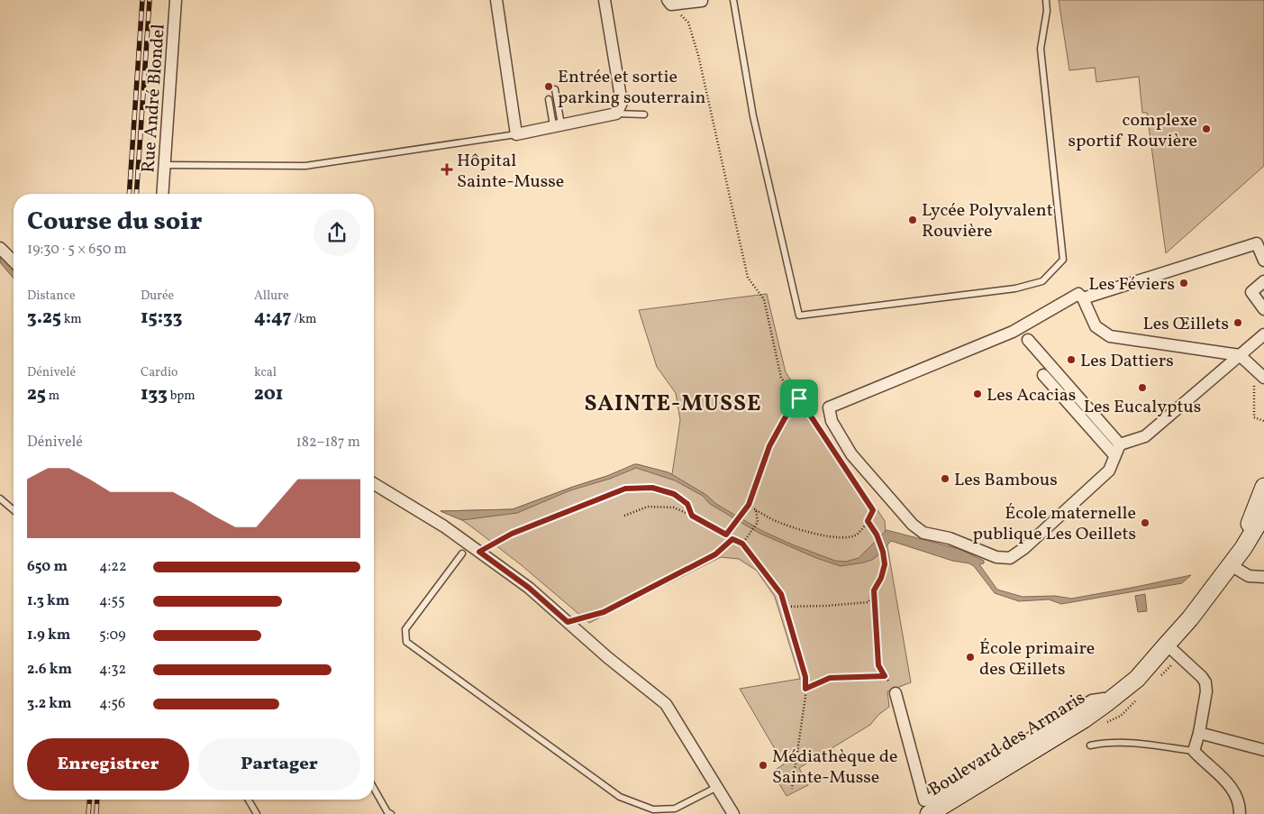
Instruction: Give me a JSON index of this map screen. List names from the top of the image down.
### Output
{
  "streets": {
    "main road": ["Boulevard des Armaris"],
    "street": ["Rue André Blondel"]
  },
  "districts": ["SAINTE-MUSSE"],
  "places": {
    "other": [
      "Entrée et sortie parking souterrain",
      "complexe sportif Rouvière",
      "Lycée Polyvalent Rouvière",
      "Les Féviers",
      "Les Œillets",
      "Les Dattiers",
      "Les Eucalyptus",
      "Les Acacias",
      "Les Bambous",
      "École maternelle publique Les Oeillets",
      "École primaire des Œillets",
      "Médiathèque de Sainte-Musse"
    ],
    "health": ["Hôpital Sainte-Musse"]
  },
  "page": {
    "heading": ["Course du soir", "19:30 · 5 × 650 m"],
    "stats": [
      ["Distance", "3.25 km"],
      ["Durée", "15:33"],
      ["Allure", "4:47 /km"],
      ["Dénivelé", "25 m"],
      ["Cardio", "133 bpm"],
      ["kcal", "201"]
    ],
    "chart": ["Dénivelé", "182–187 m"],
    "list": [
      {
        "name": "650 m",
        "note": "4:22"
      },
      {
        "name": "1.3 km",
        "note": "4:55"
      },
      {
        "name": "1.9 km",
        "note": "5:09"
      },
      {
        "name": "2.6 km",
        "note": "4:32"
      },
      {
        "name": "3.2 km",
        "note": "4:56"
      }
    ],
    "buttons": ["Enregistrer", "Partager"]
  }
}
